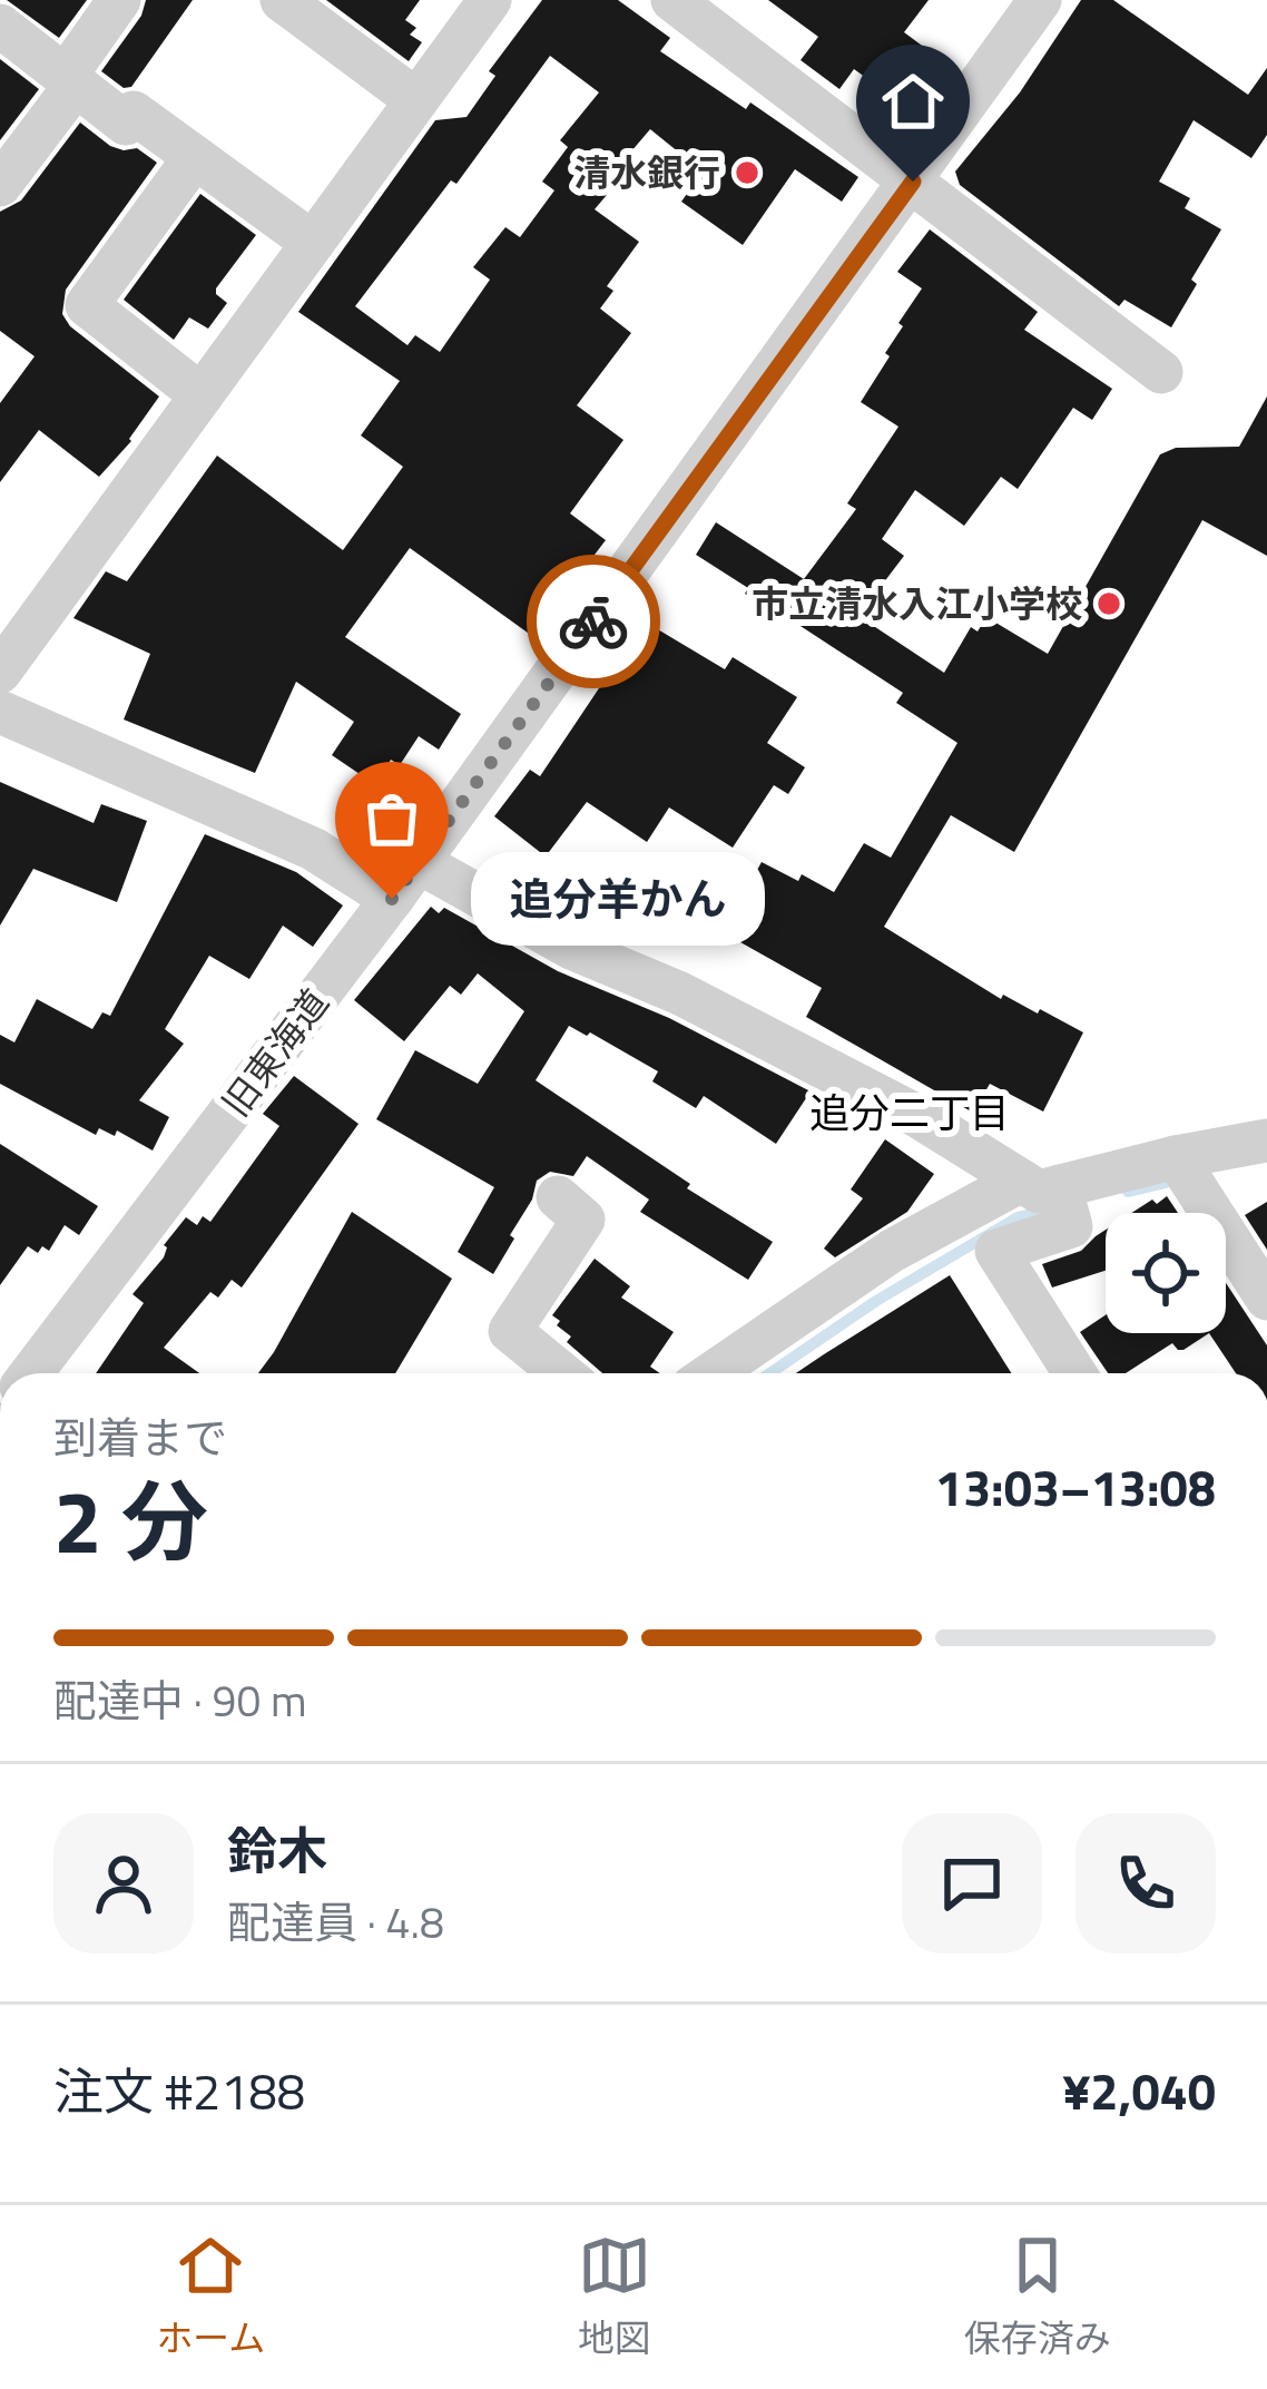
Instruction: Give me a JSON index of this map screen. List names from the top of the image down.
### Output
{
  "streets": {
    "street": ["旧東海道"]
  },
  "districts": ["追分二丁目"],
  "places": ["清水銀行", "市立清水入江小学校", "追分羊かん"],
  "page": {
    "bubble": "追分羊かん",
    "heading": ["2 分", "到着まで", "13:03–13:08"],
    "panel": [
      "鈴木",
      "配達員 · 4.8",
      "注文 #2188",
      "¥2,040"
    ],
    "bar": "配達中 · 90 m",
    "tabs": ["ホーム", "地図", "保存済み"]
  }
}
